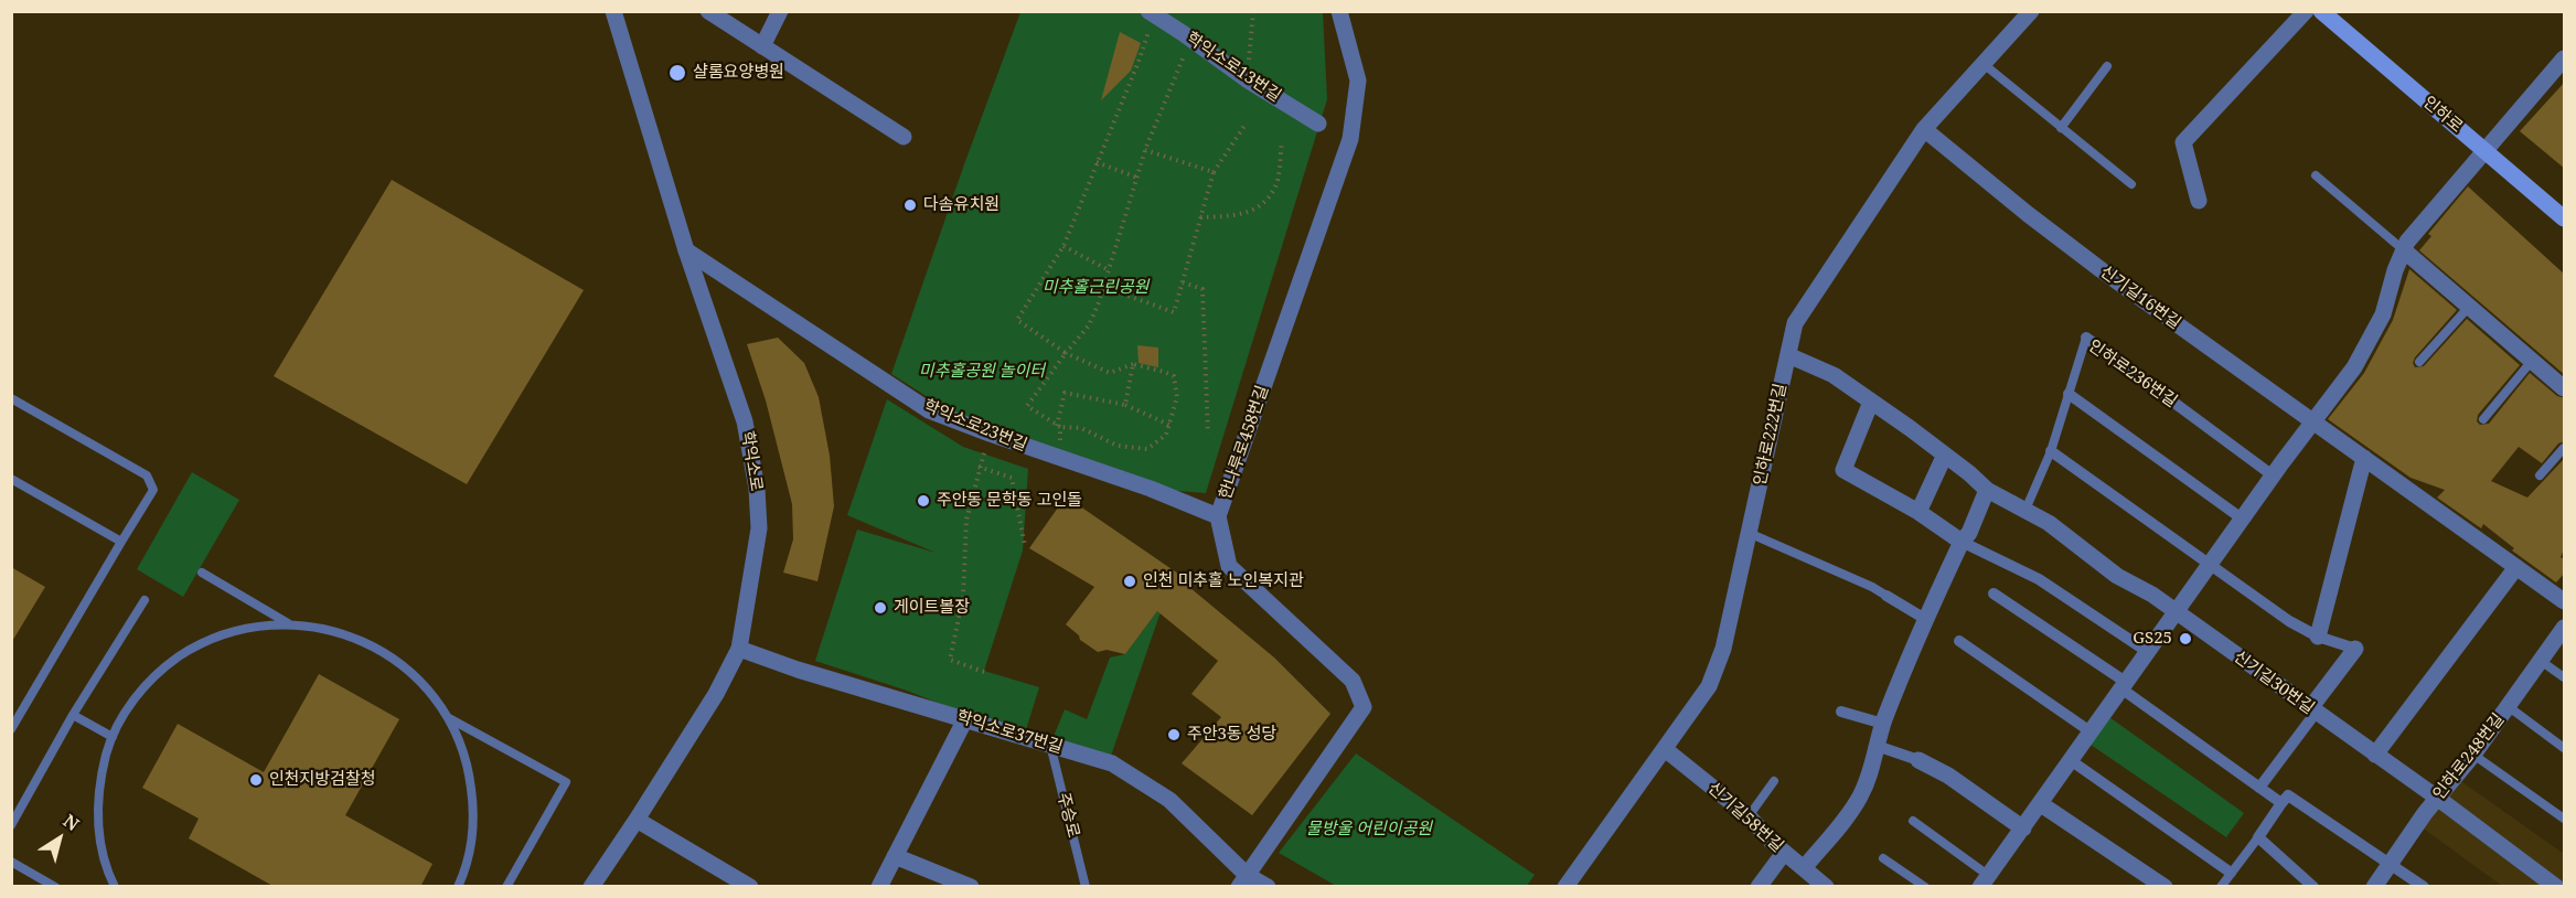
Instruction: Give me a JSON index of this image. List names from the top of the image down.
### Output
{
  "streets": {
    "main road": ["인하로"],
    "street": [
      "학익소로13번길",
      "신기길16번길",
      "인하로236번길",
      "학익소로23번길",
      "인하로222번길",
      "한나루로458번길",
      "학익소로",
      "신기길30번길",
      "학익소로37번길",
      "인하로248번길",
      "신기길58번길"
    ],
    "lane": ["주승로"]
  },
  "crossings": [
    ["신기길16번길", "인하로222번길"],
    ["인하로236번길", "신기길30번길"],
    ["학익소로23번길", "한나루로458번길"],
    ["학익소로23번길", "학익소로"],
    ["인하로222번길", "신기길30번길"],
    ["인하로222번길", "신기길58번길"],
    ["한나루로458번길", "학익소로37번길"],
    ["학익소로", "학익소로37번길"],
    ["신기길30번길", "인하로248번길"],
    ["학익소로37번길", "주승로"]
  ],
  "parks": ["미추홀근린공원", "미추홀공원 놀이터", "물방울 어린이공원"],
  "places": [
    "샬롬요양병원",
    "다솜유치원",
    "주안동 문학동 고인돌",
    "인천 미추홀 노인복지관",
    "게이트볼장",
    "GS25",
    "주안3동 성당",
    "인천지방검찰청"
  ],
  "north": "top right"
}
